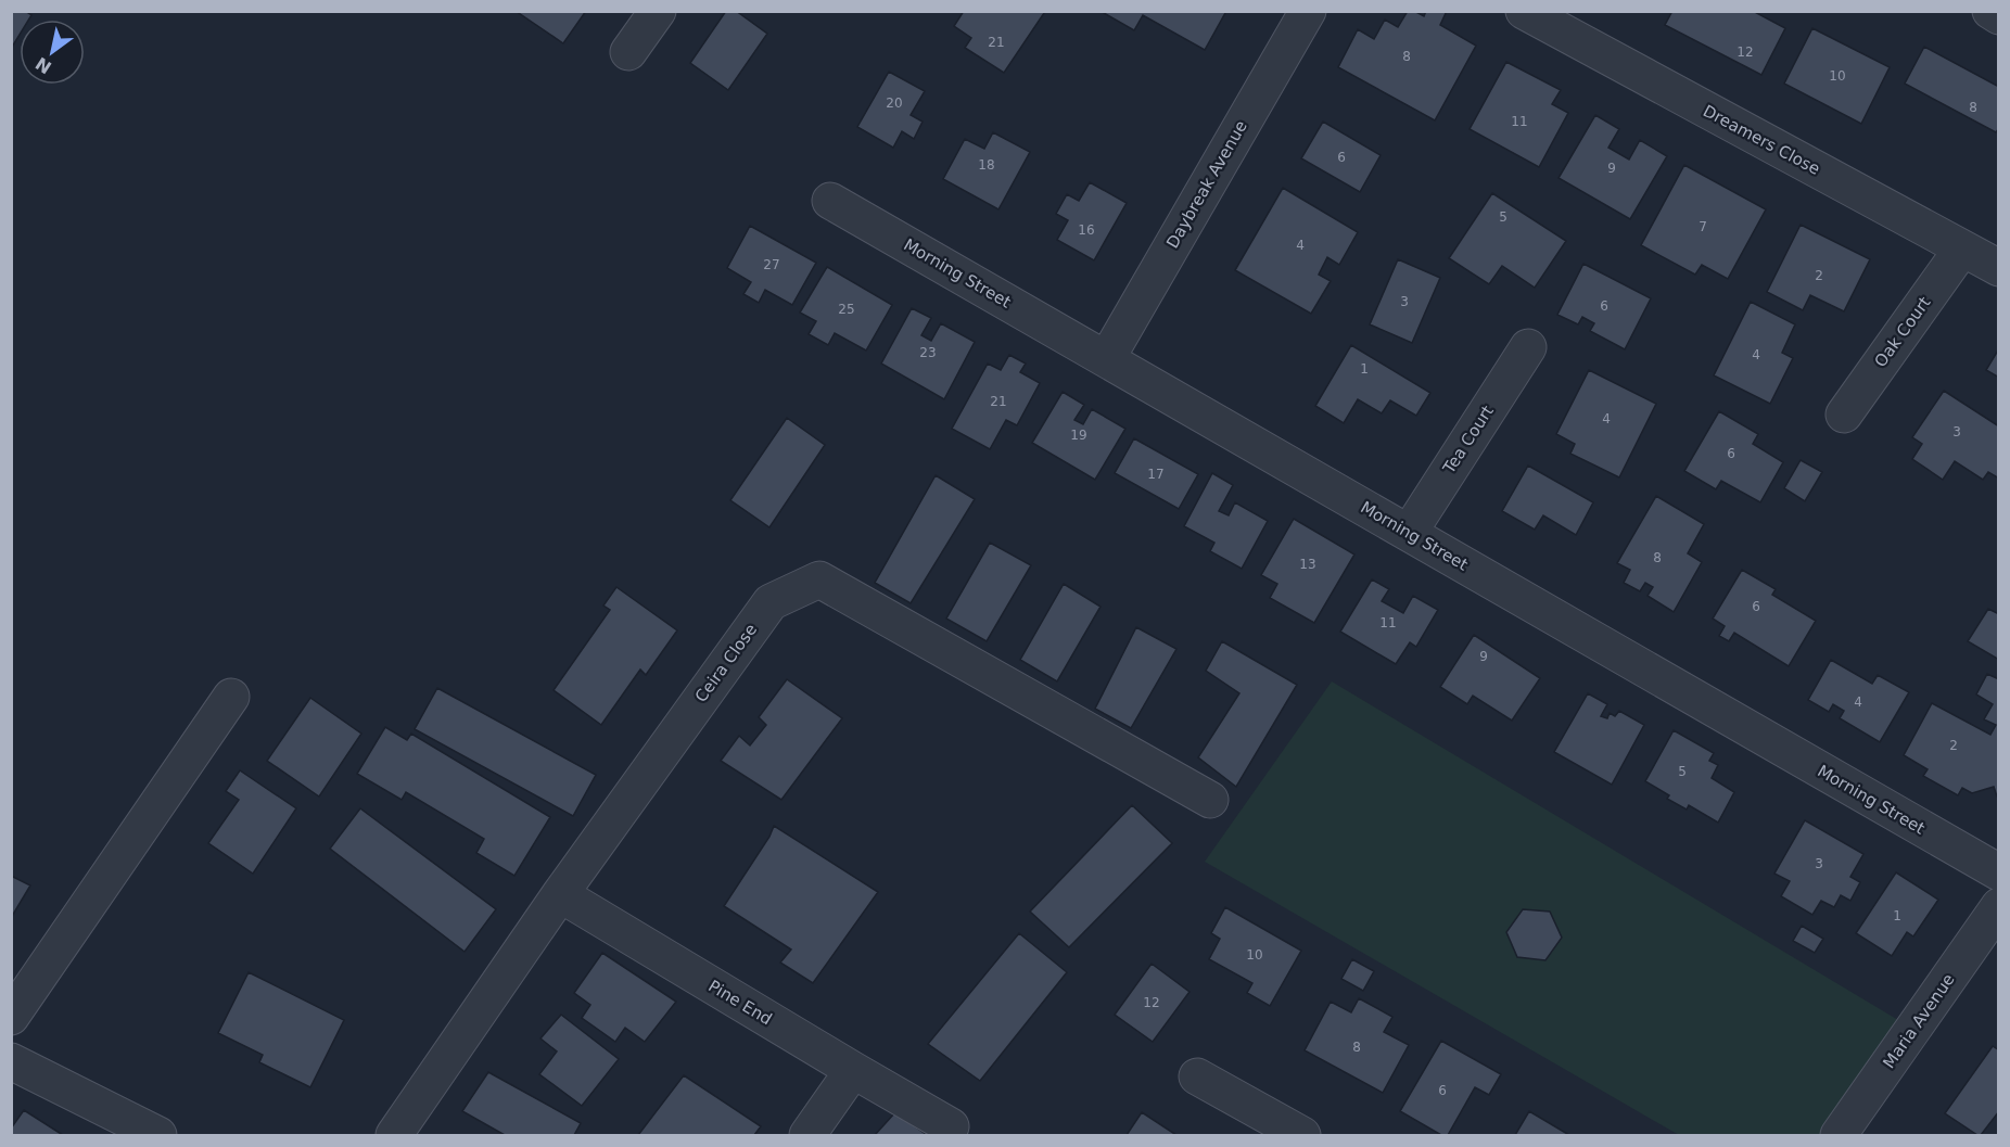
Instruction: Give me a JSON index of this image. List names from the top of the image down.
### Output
{
  "streets": {
    "street": [
      "Dreamers Close",
      "Daybreak Avenue",
      "Morning Street",
      "Oak Court",
      "Tea Court",
      "Ceira Close",
      "Pine End",
      "Maria Avenue"
    ]
  },
  "crossings": [
    ["Dreamers Close", "Oak Court"],
    ["Daybreak Avenue", "Morning Street"],
    ["Morning Street", "Tea Court"],
    ["Ceira Close", "Pine End"]
  ],
  "house_numbers": [
    "21",
    "12",
    "8",
    "10",
    "20",
    "8",
    "11",
    "6",
    "18",
    "9",
    "5",
    "7",
    "16",
    "4",
    "27",
    "2",
    "3",
    "6",
    "25",
    "23",
    "4",
    "1",
    "21",
    "4",
    "3",
    "19",
    "6",
    "17",
    "8",
    "13",
    "6",
    "11",
    "9",
    "4",
    "2",
    "5",
    "3",
    "1",
    "10",
    "12",
    "8",
    "6"
  ],
  "north": "bottom left"
}
